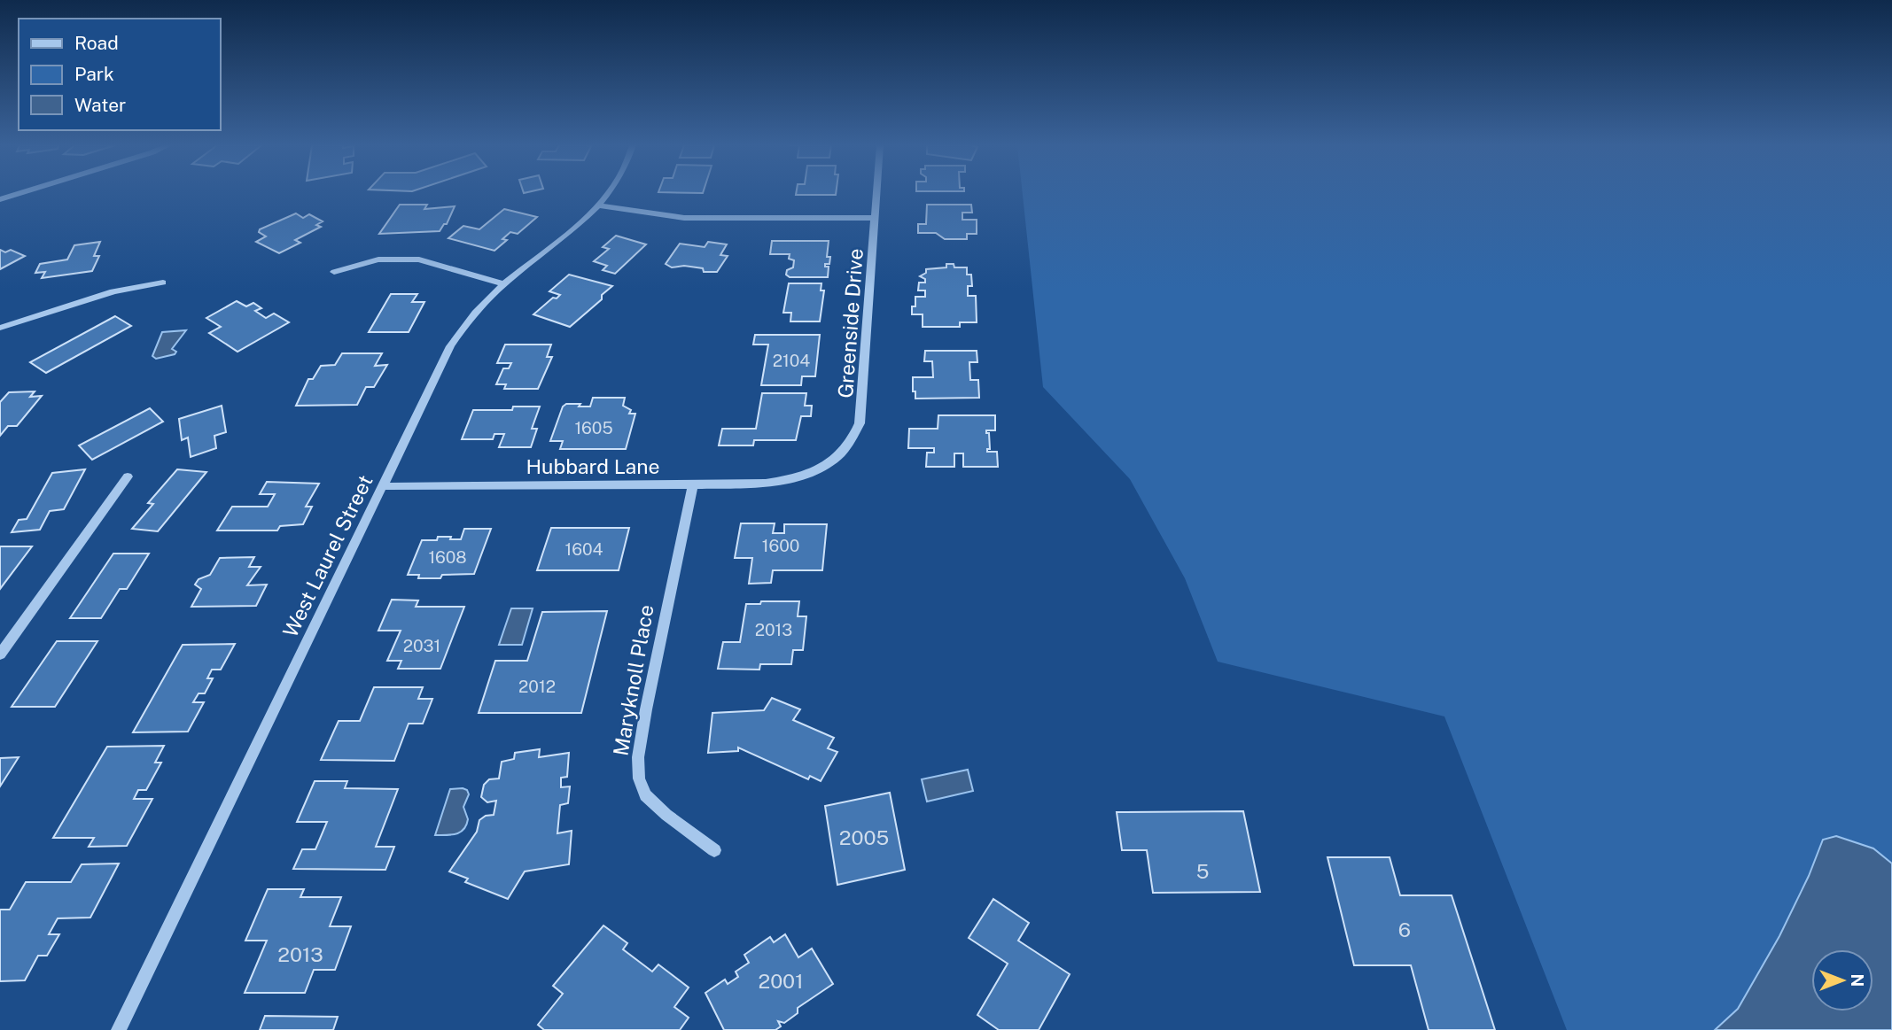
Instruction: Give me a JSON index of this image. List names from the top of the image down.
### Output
{
  "streets": {
    "street": [
      "Greenside Drive",
      "Hubbard Lane",
      "West Laurel Street",
      "Maryknoll Place"
    ]
  },
  "crossings": [
    ["Greenside Drive", "Hubbard Lane"],
    ["Hubbard Lane", "West Laurel Street"],
    ["Hubbard Lane", "Maryknoll Place"]
  ],
  "house_numbers": [
    "2104",
    "1605",
    "1600",
    "1604",
    "1608",
    "2013",
    "2031",
    "2012",
    "2005",
    "5",
    "6",
    "2013",
    "2001"
  ],
  "legend": ["Road", "Park", "Water"],
  "north": "right"
}
